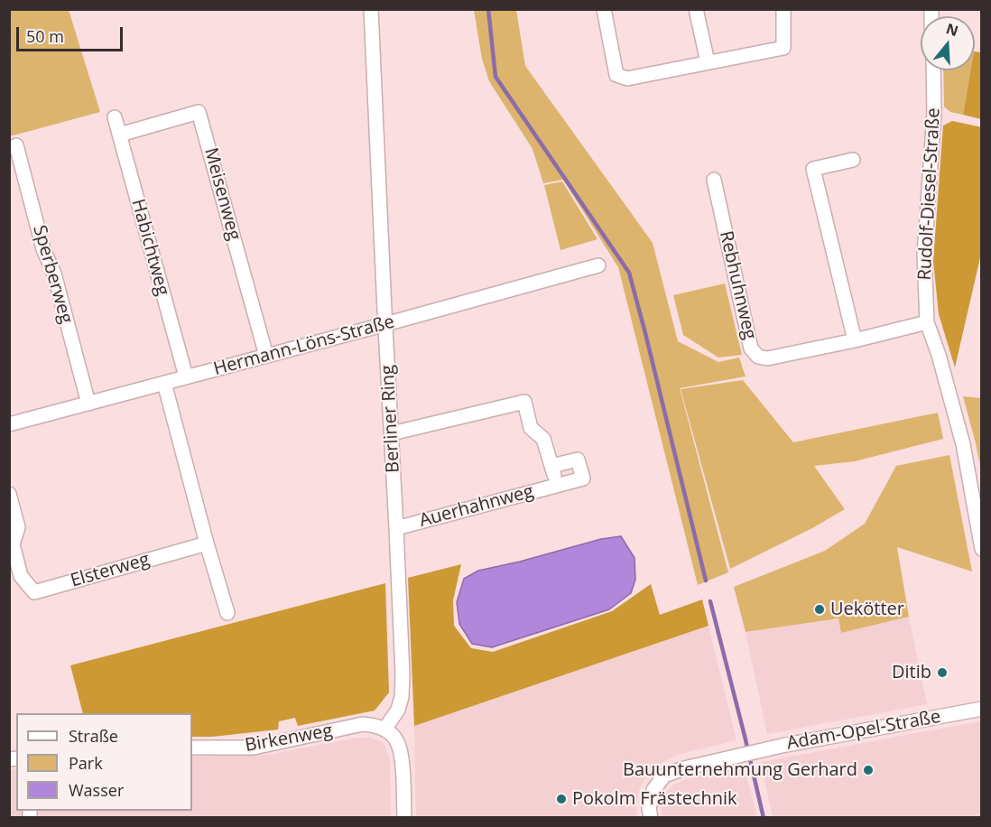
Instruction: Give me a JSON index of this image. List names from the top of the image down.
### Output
{
  "streets": {
    "street": [
      "Meisenweg",
      "Rudolf-Diesel-Straße",
      "Habichtweg",
      "Sperberweg",
      "Rebhuhnweg",
      "Hermann-Löns-Straße",
      "Berliner Ring",
      "Auerhahnweg",
      "Elsterweg",
      "Adam-Opel-Straße",
      "Birkenweg"
    ]
  },
  "crossings": [
    ["Meisenweg", "Habichtweg"],
    ["Meisenweg", "Hermann-Löns-Straße"],
    ["Rudolf-Diesel-Straße", "Rebhuhnweg"],
    ["Habichtweg", "Hermann-Löns-Straße"],
    ["Sperberweg", "Hermann-Löns-Straße"],
    ["Hermann-Löns-Straße", "Berliner Ring"],
    ["Berliner Ring", "Auerhahnweg"],
    ["Berliner Ring", "Birkenweg"]
  ],
  "places": [
    "Uekötter",
    "Ditib",
    "Bauunternehmung Gerhard",
    "Pokolm Frästechnik"
  ],
  "legend": ["Straße", "Park", "Wasser"],
  "scale_bar": "50 m",
  "north": "top"
}
